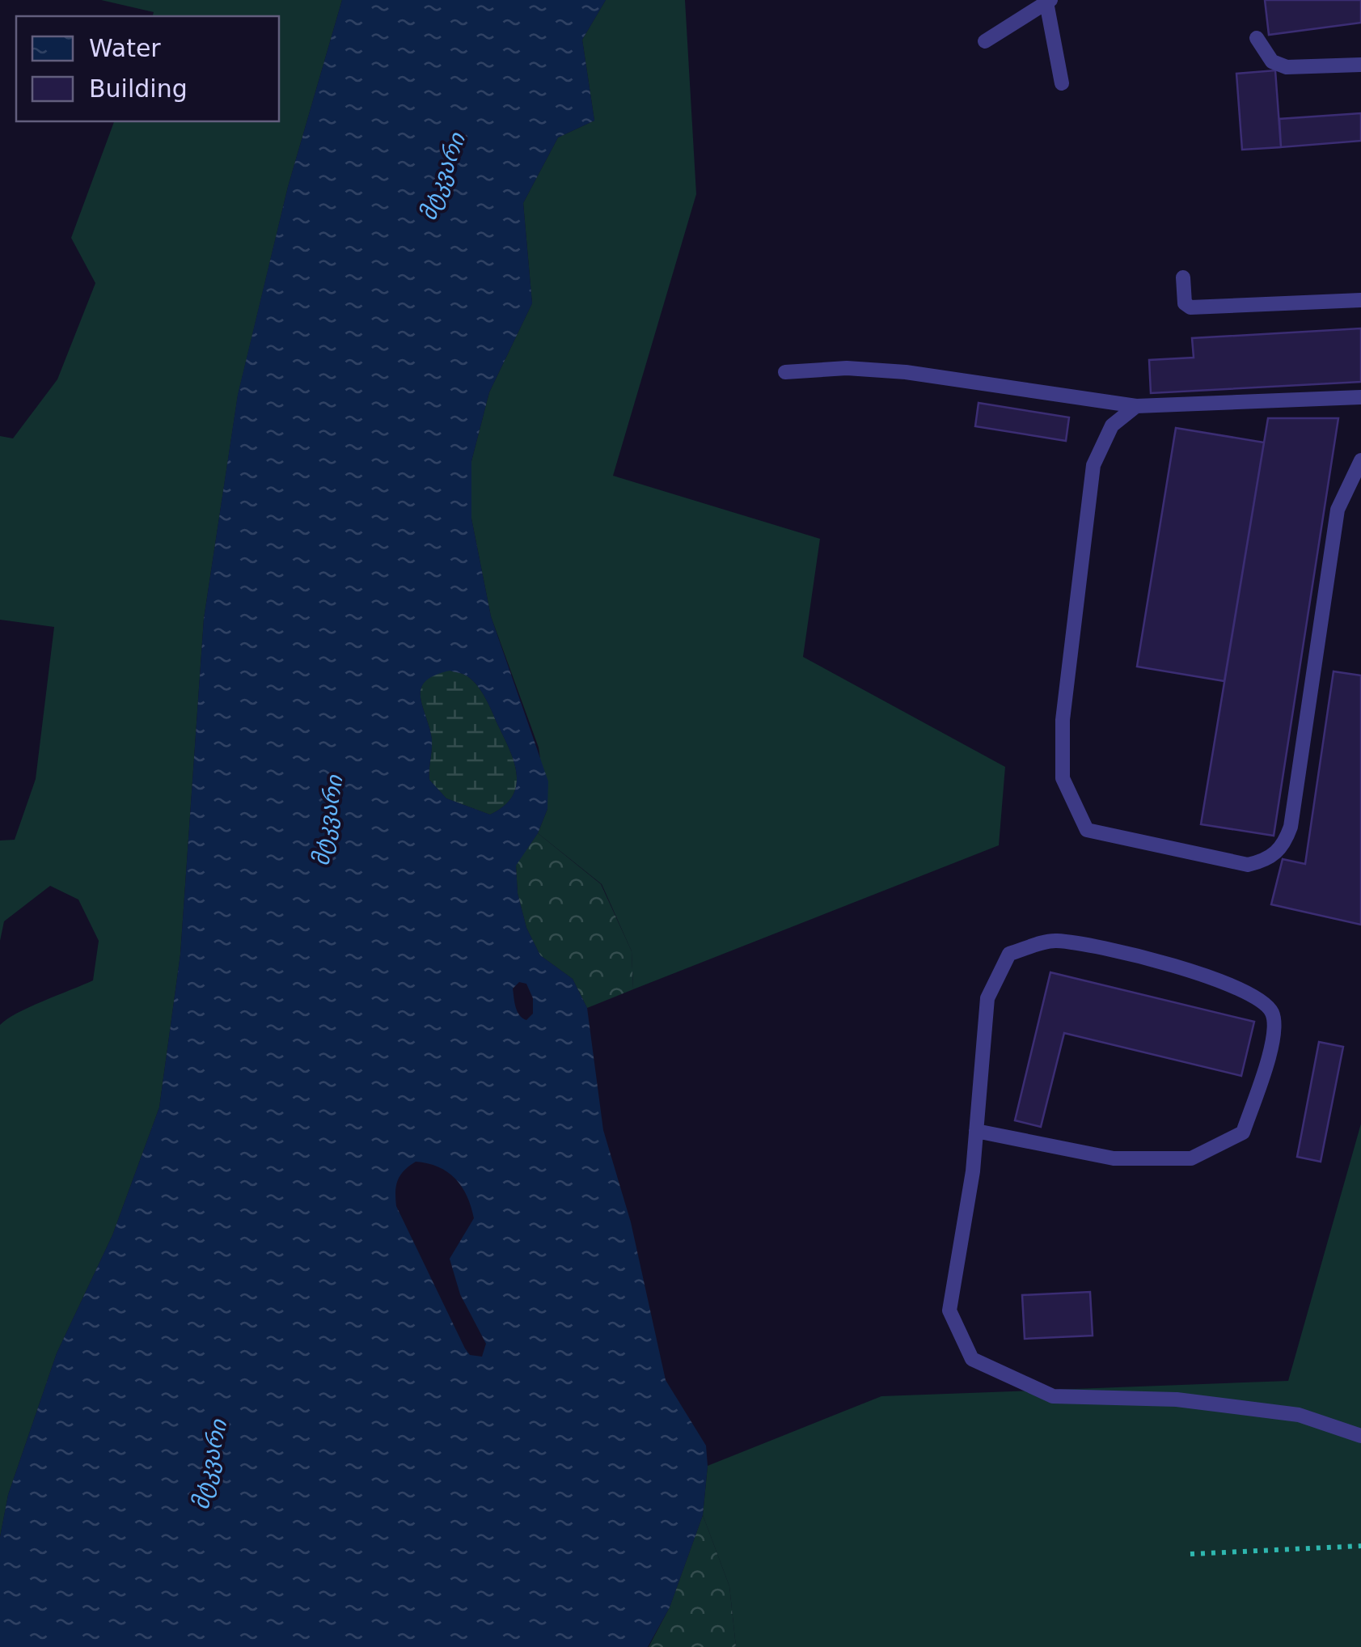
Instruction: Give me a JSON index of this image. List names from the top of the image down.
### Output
{
  "water": ["მტკვარი"],
  "legend": ["Water", "Building"]
}
